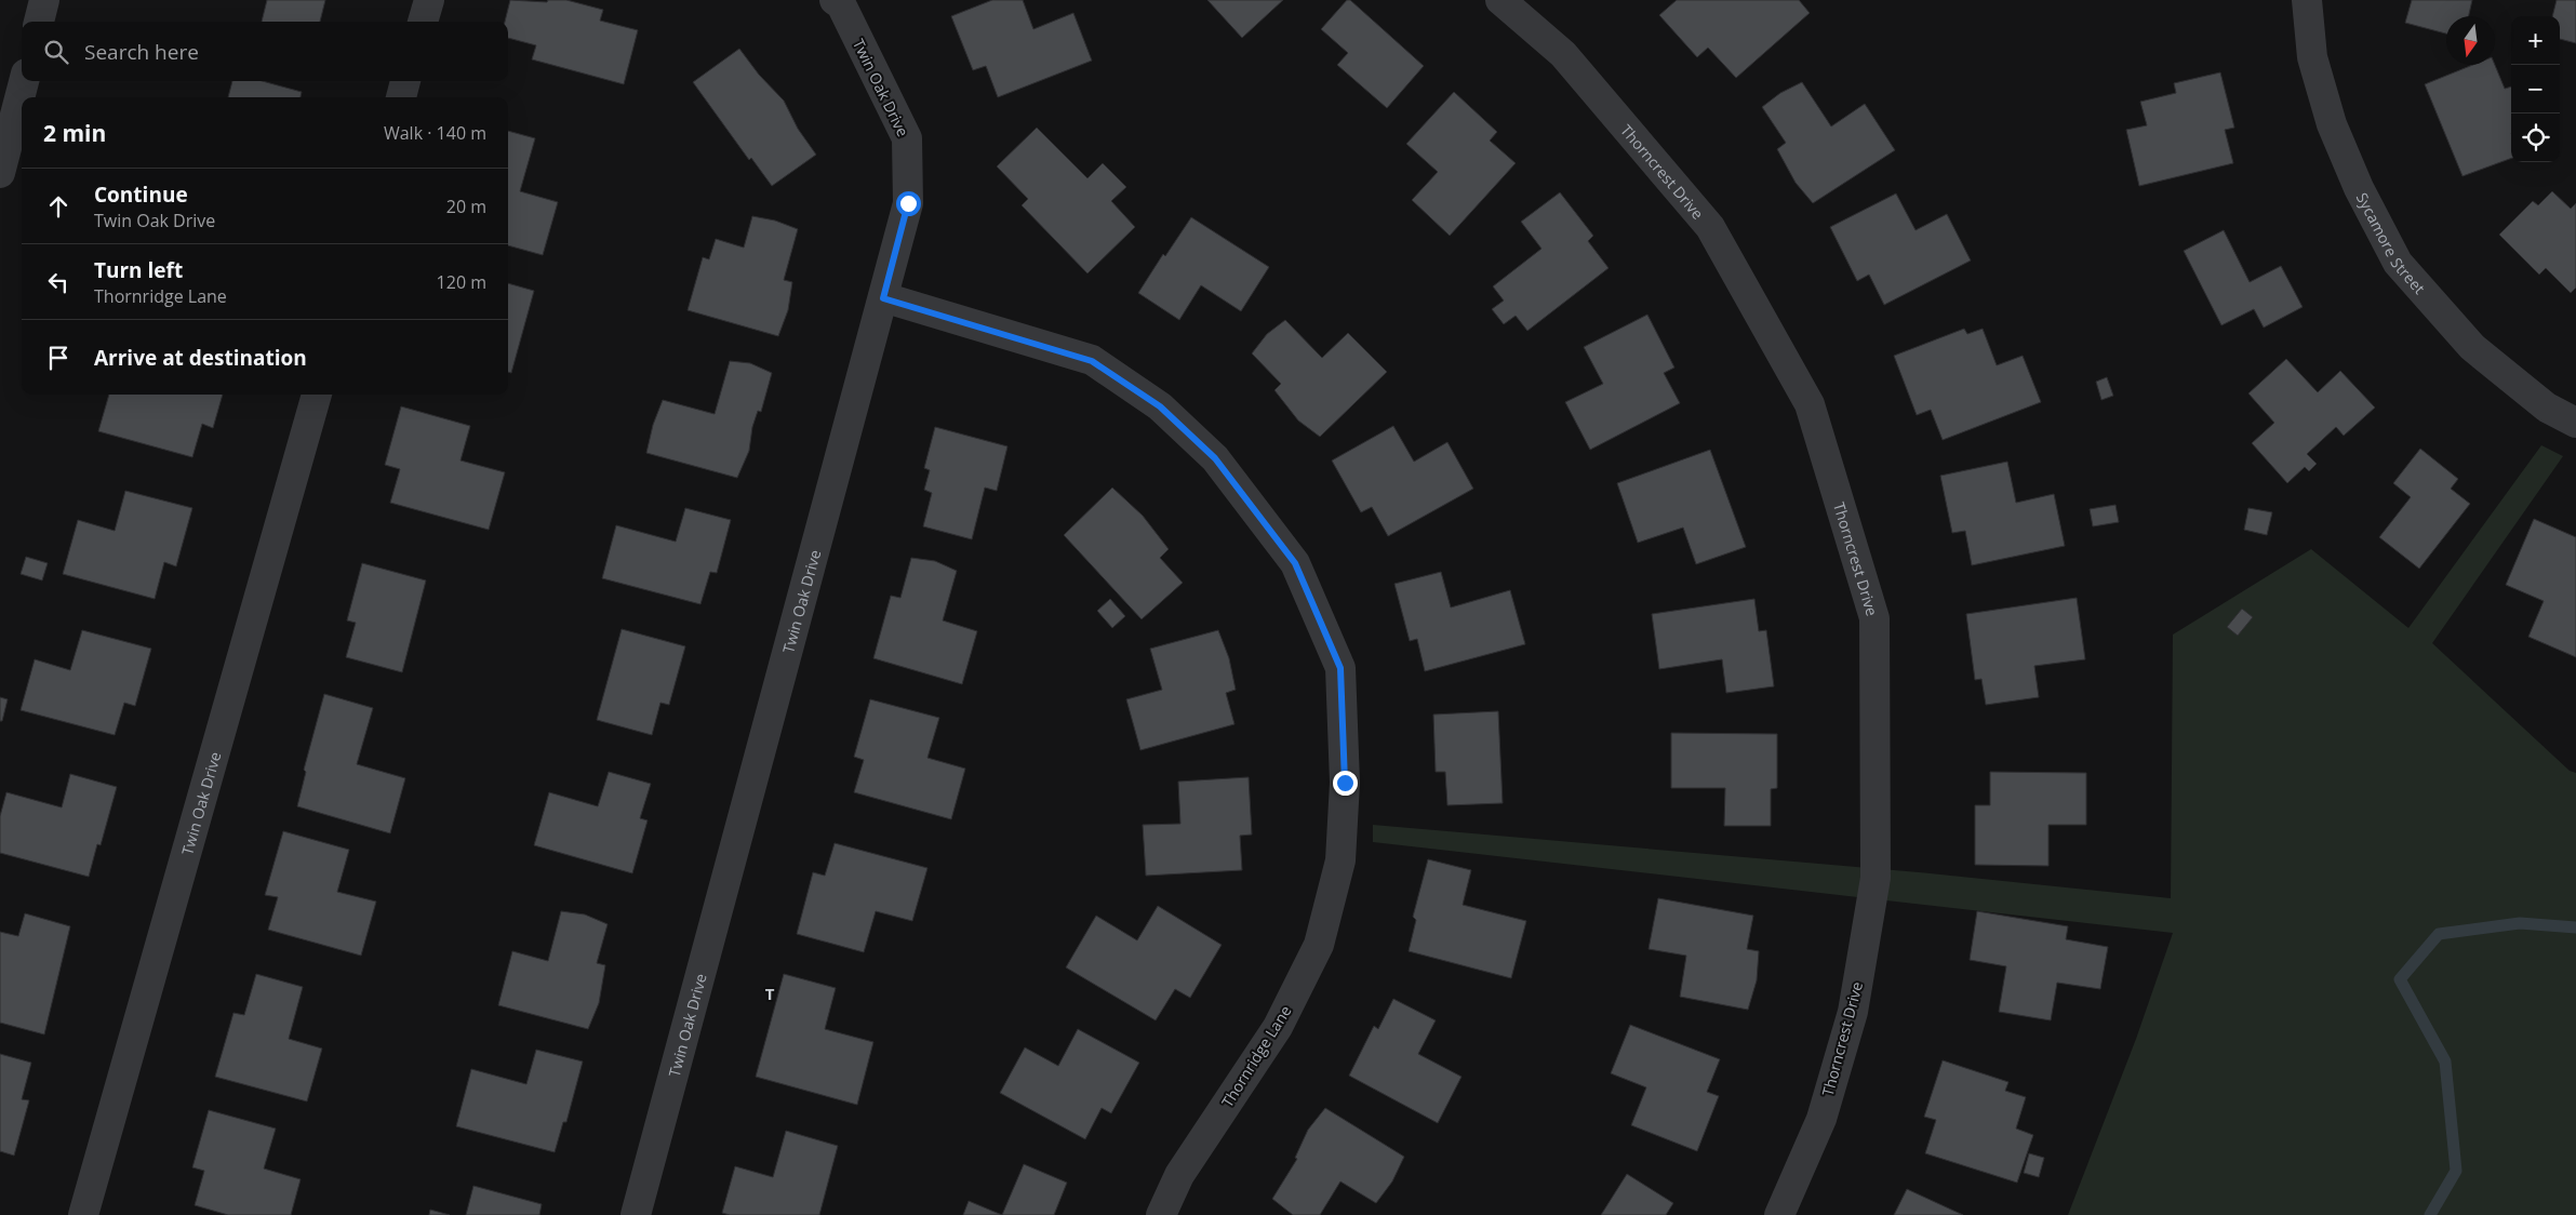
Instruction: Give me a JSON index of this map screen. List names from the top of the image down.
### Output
{
  "streets": {
    "street": [
      "Twin Oak Drive",
      "Thorncrest Drive",
      "Sycamore Street",
      "Thornridge Lane"
    ]
  },
  "crossings": [
    ["Twin Oak Drive", "Thornridge Lane"]
  ],
  "districts": ["T"],
  "north": "bottom",
  "page": {
    "map_buttons": ["+", "−"],
    "search": "Search here",
    "heading": ["2 min", "Walk · 140 m"],
    "list": [
      ["Continue", "Twin Oak Drive", "20 m"],
      ["Turn left", "Thornridge Lane", "120 m"],
      "Arrive at destination"
    ]
  }
}
